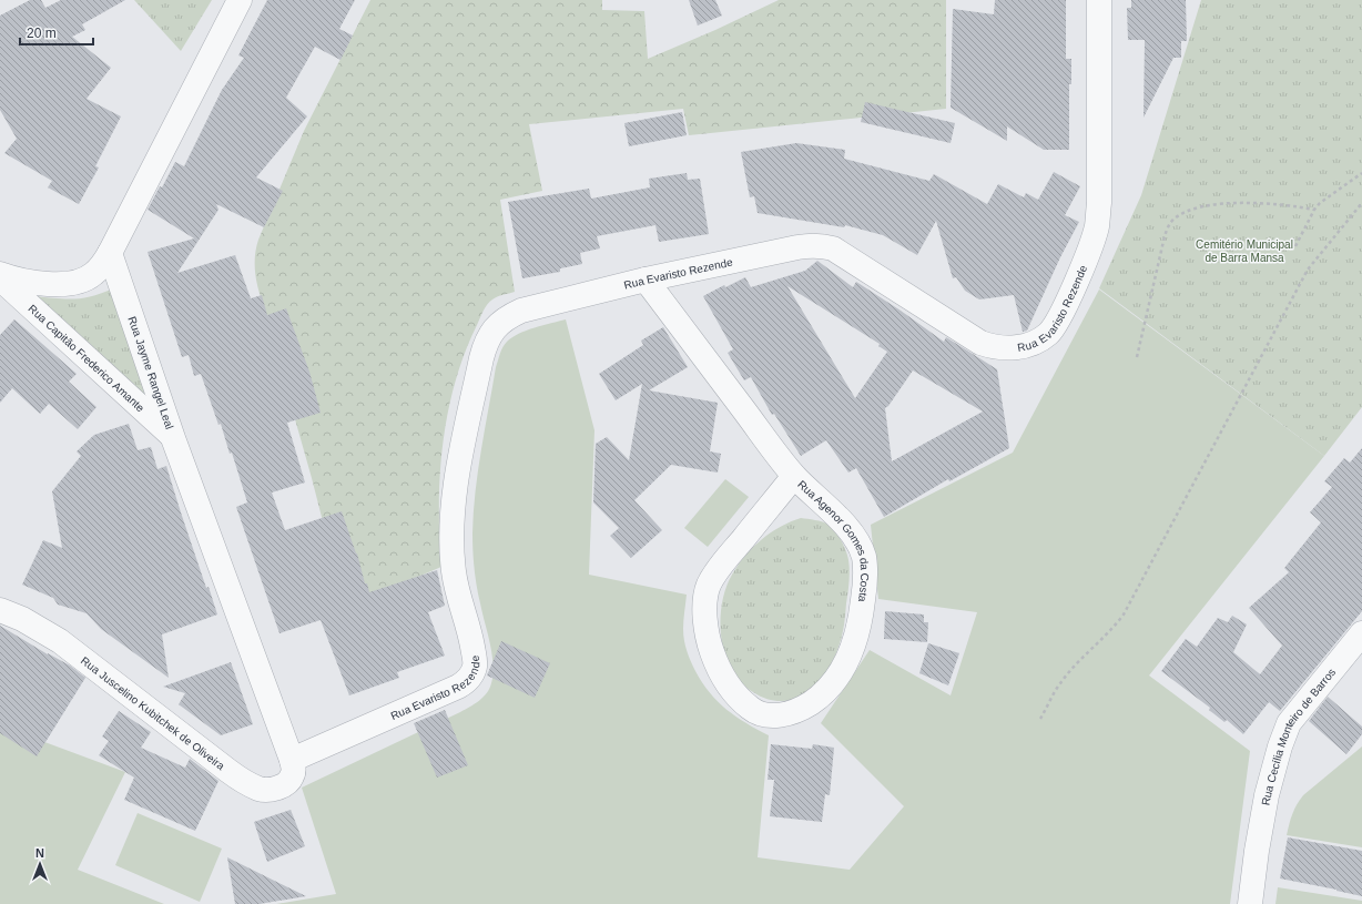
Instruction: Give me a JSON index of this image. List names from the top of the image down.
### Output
{
  "streets": {
    "street": [
      "Rua Evaristo Rezende",
      "Rua Capitão Frederico Amante",
      "Rua Jayme Rangel Leal",
      "Rua Agenor Gomes da Costa",
      "Rua Juscelino Kubitchek de Oliveira",
      "Rua Cecília Monteiro de Barros"
    ]
  },
  "crossings": [
    ["Rua Evaristo Rezende", "Rua Jayme Rangel Leal"],
    ["Rua Evaristo Rezende", "Rua Agenor Gomes da Costa"],
    ["Rua Evaristo Rezende", "Rua Juscelino Kubitchek de Oliveira"],
    ["Rua Capitão Frederico Amante", "Rua Jayme Rangel Leal"],
    ["Rua Jayme Rangel Leal", "Rua Juscelino Kubitchek de Oliveira"]
  ],
  "parks": ["Cemitério Municipal de Barra Mansa"],
  "scale_bar": "20 m",
  "north": "top"
}
